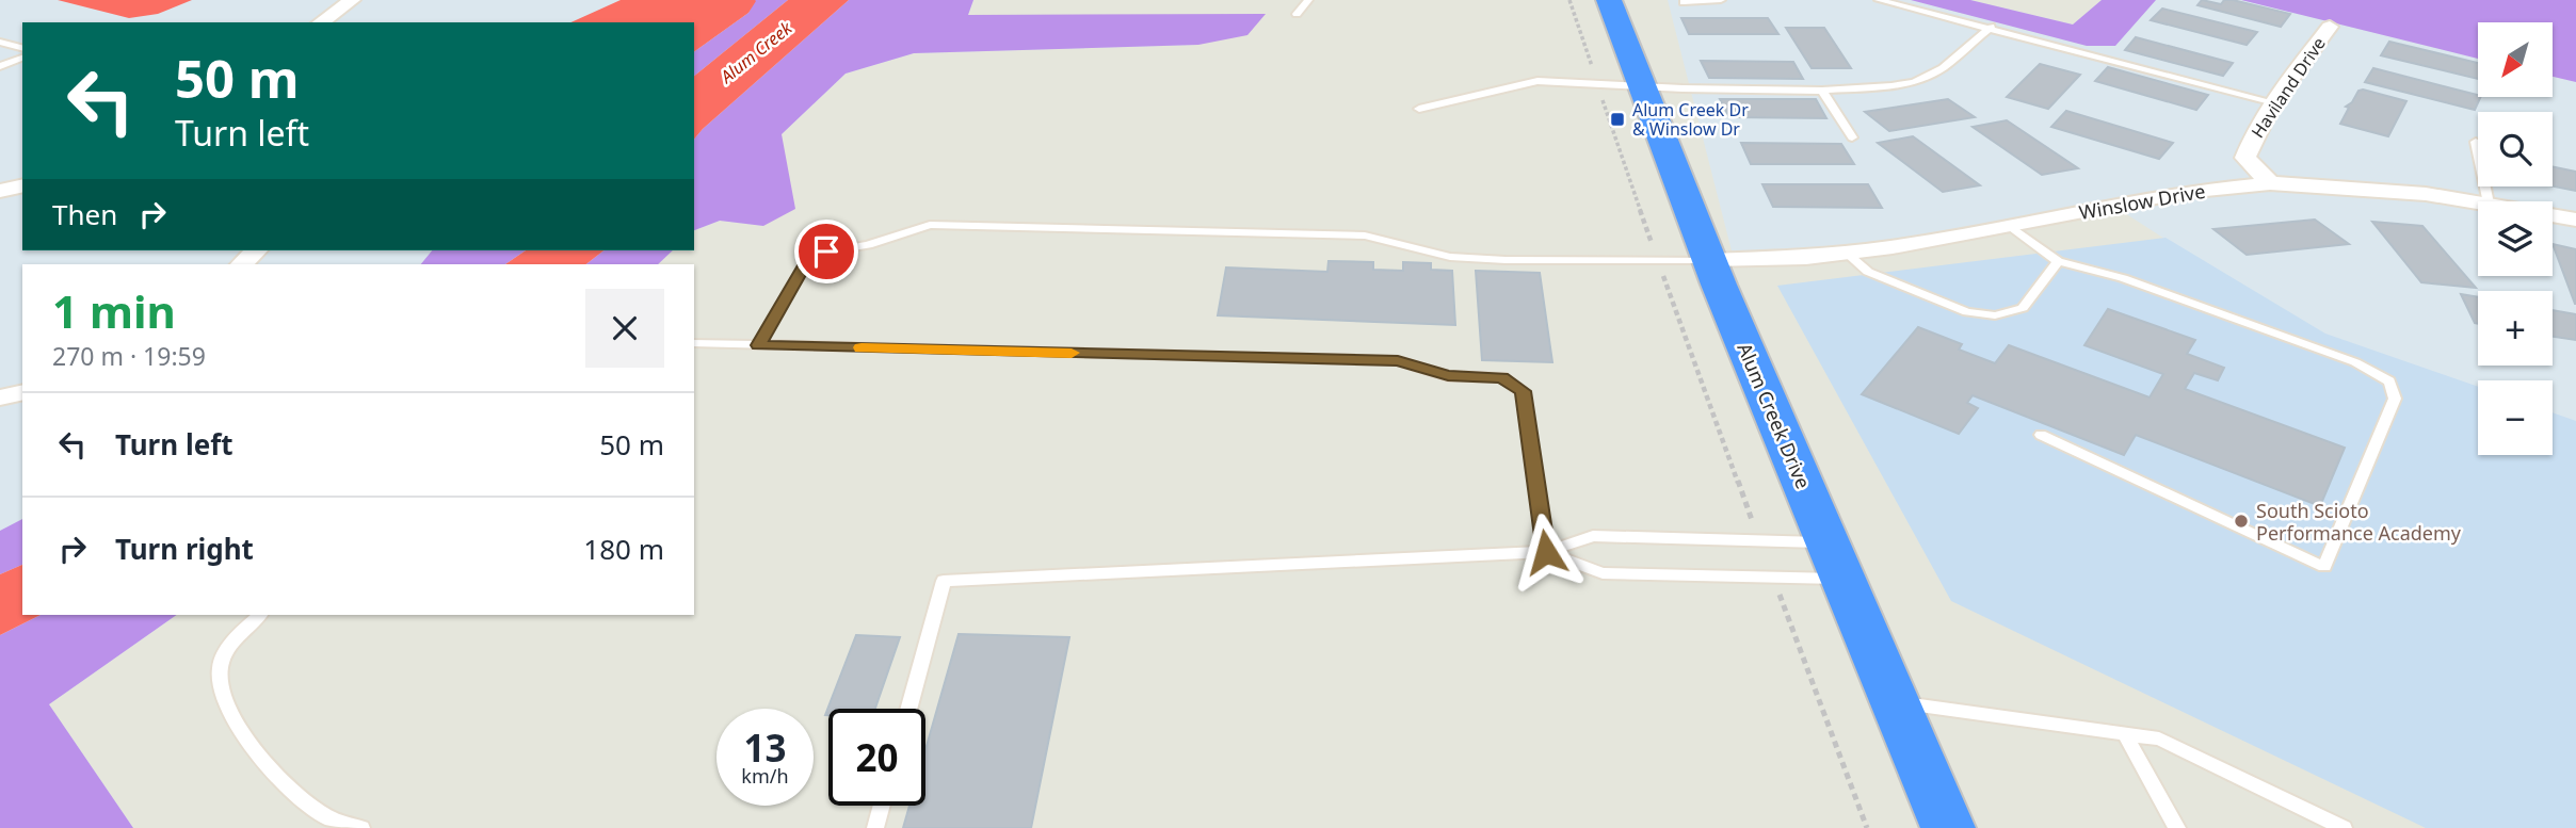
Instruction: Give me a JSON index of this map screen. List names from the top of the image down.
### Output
{
  "streets": {
    "main road": ["Alum Creek Drive"],
    "street": ["Haviland Drive", "Winslow Drive"]
  },
  "crossings": [
    ["Haviland Drive", "Winslow Drive"],
    ["Winslow Drive", "Alum Creek Drive"]
  ],
  "water": ["Alum Creek"],
  "places": {
    "transit": ["Alum Creek Dr & Winslow Dr"],
    "other": ["South Scioto Performance Academy"]
  },
  "north": "bottom left",
  "page": {
    "map_buttons": ["+", "−"],
    "turn": ["50 m", "Turn left"],
    "then": "Then",
    "heading": ["1 min", "270 m · 19:59"],
    "list": [
      {
        "name": "Turn left",
        "value": "50 m"
      },
      {
        "name": "Turn right",
        "value": "180 m"
      }
    ],
    "speed": "13 km/h",
    "limit": "20"
  }
}
